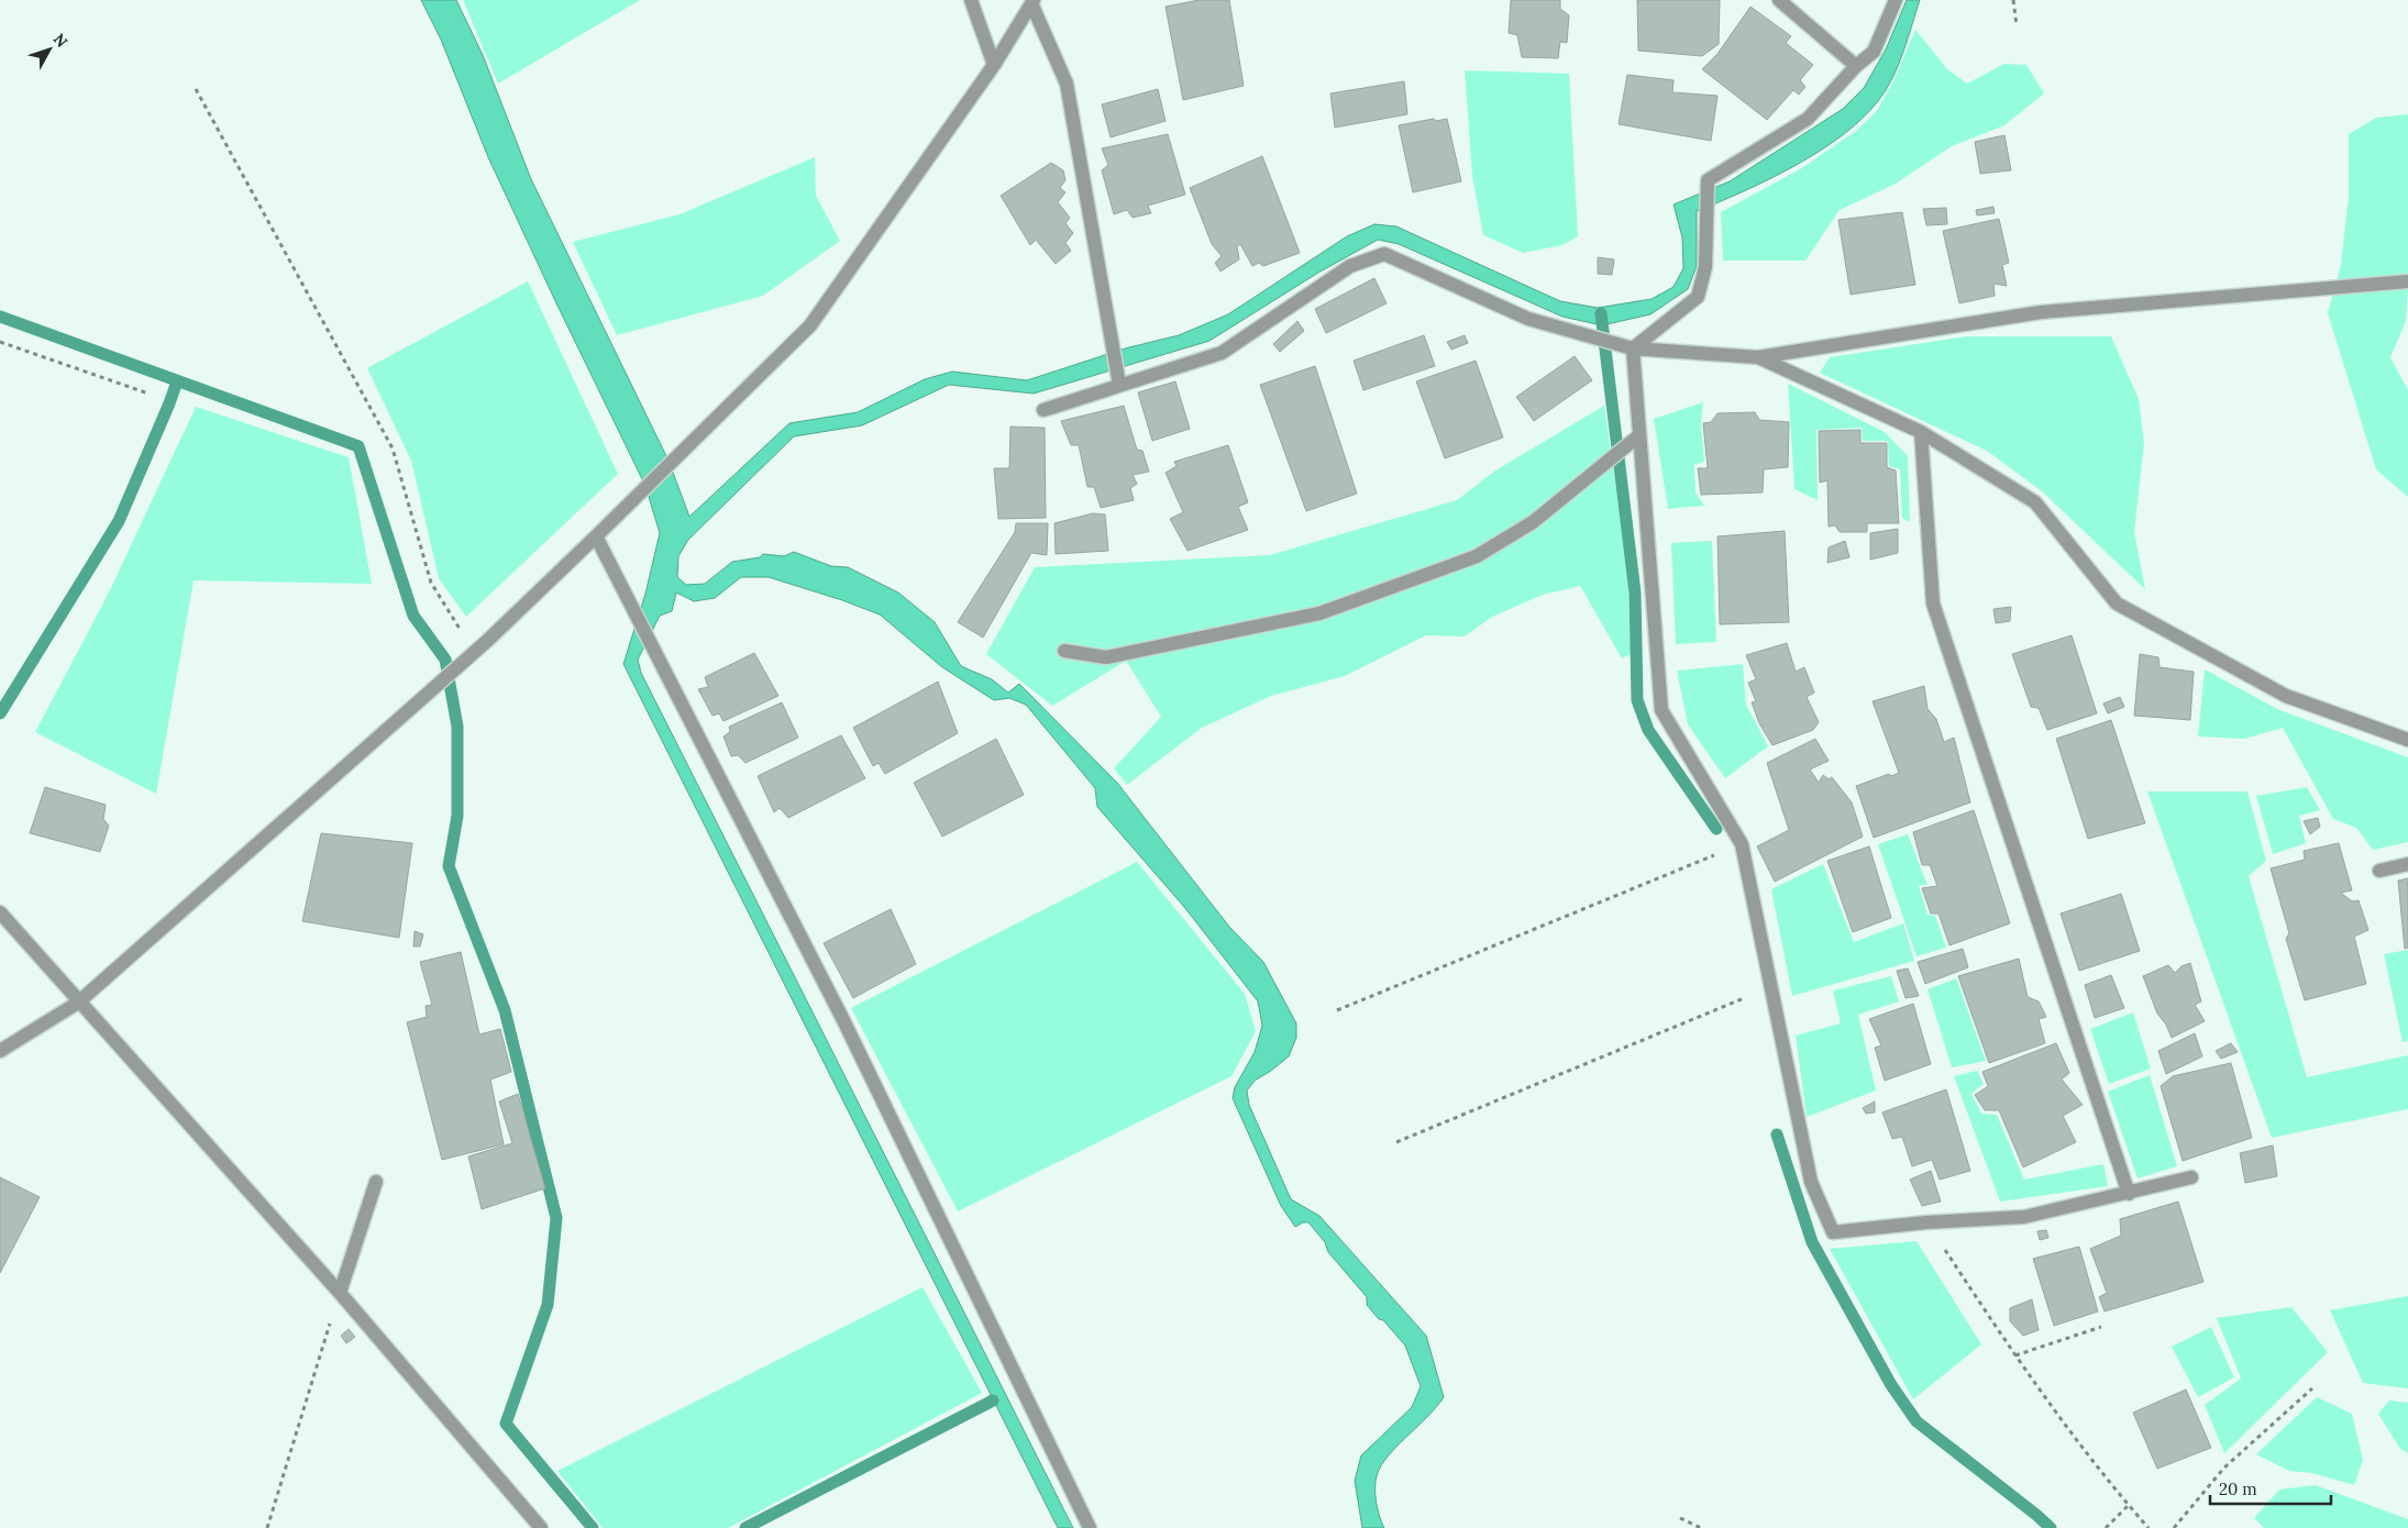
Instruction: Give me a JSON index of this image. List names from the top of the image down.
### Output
{
  "scale_bar": "20 m",
  "north": "top right"
}
